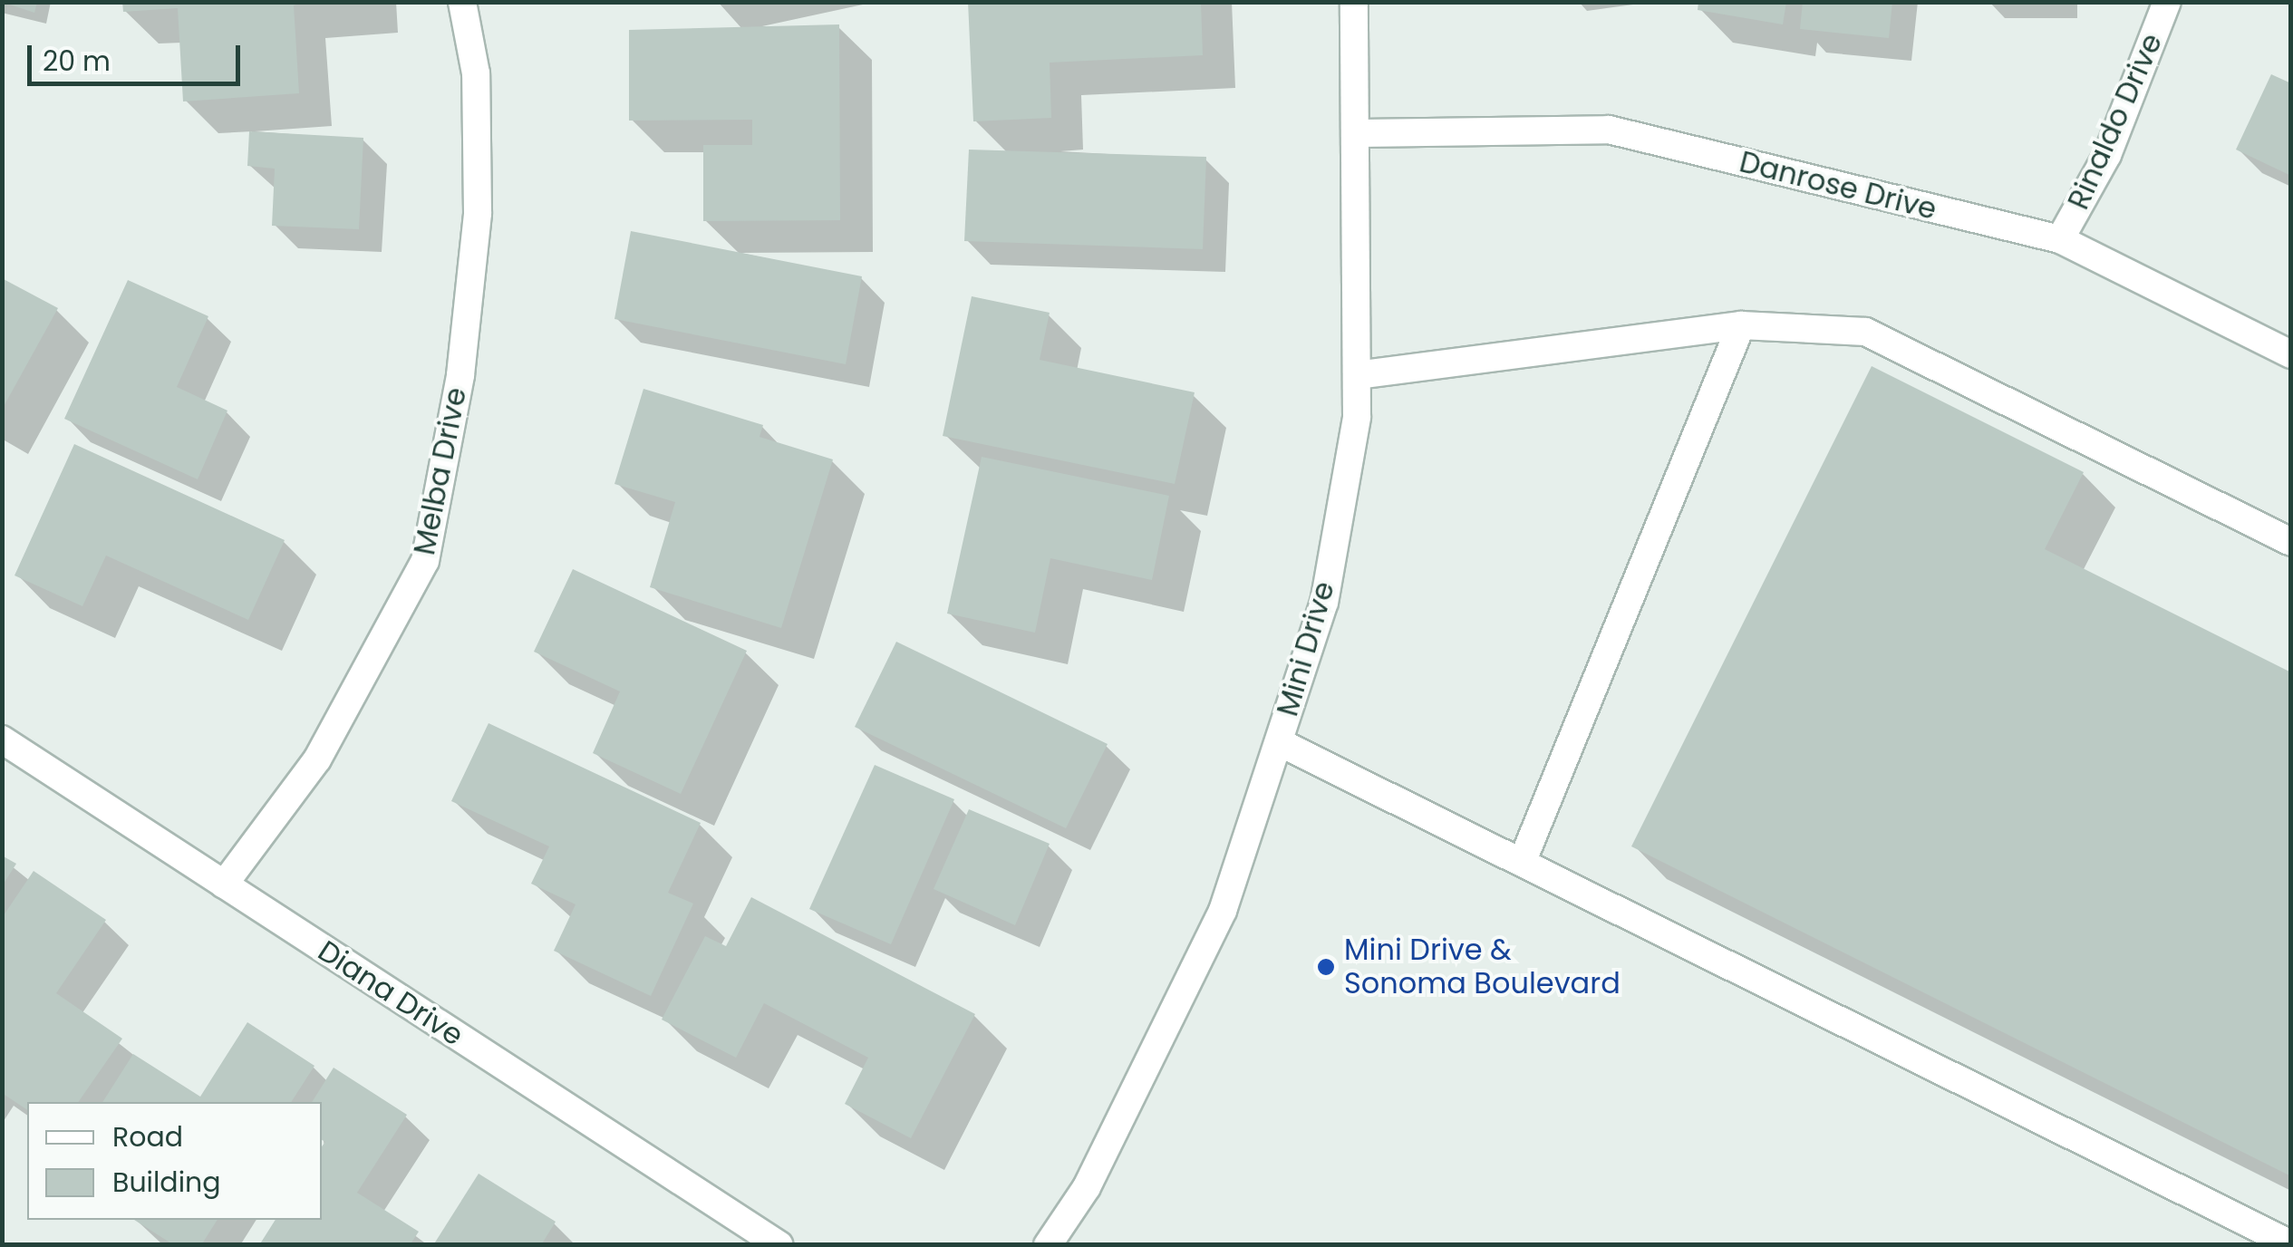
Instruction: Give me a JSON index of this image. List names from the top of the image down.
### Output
{
  "streets": {
    "street": [
      "Rinaldo Drive",
      "Danrose Drive",
      "Melba Drive",
      "Mini Drive",
      "Diana Drive"
    ]
  },
  "crossings": [
    ["Rinaldo Drive", "Danrose Drive"],
    ["Danrose Drive", "Mini Drive"],
    ["Melba Drive", "Diana Drive"]
  ],
  "places": ["Mini Drive & Sonoma Boulevard"],
  "legend": ["Road", "Building"],
  "scale_bar": "20 m"
}
